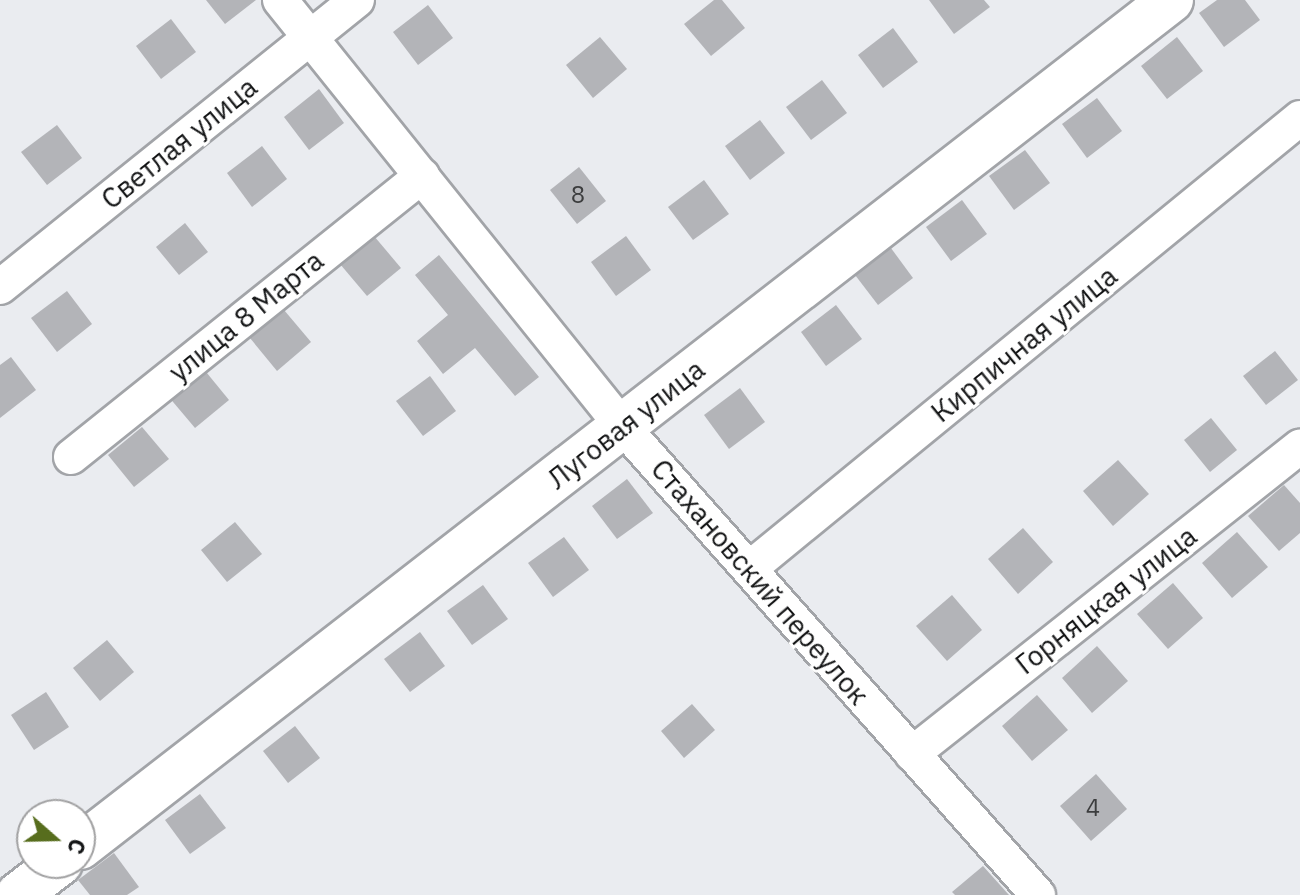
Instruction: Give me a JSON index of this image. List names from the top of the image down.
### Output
{
  "streets": {
    "street": [
      "Светлая улица",
      "улица 8 Марта",
      "Кирпичная улица",
      "Луговая улица",
      "Стахановский переулок",
      "Горняцкая улица"
    ]
  },
  "crossings": [
    ["Светлая улица", "Стахановский переулок"],
    ["улица 8 Марта", "Стахановский переулок"],
    ["Кирпичная улица", "Стахановский переулок"],
    ["Луговая улица", "Стахановский переулок"],
    ["Стахановский переулок", "Горняцкая улица"]
  ],
  "house_numbers": ["8", "4"],
  "north": "right"
}
